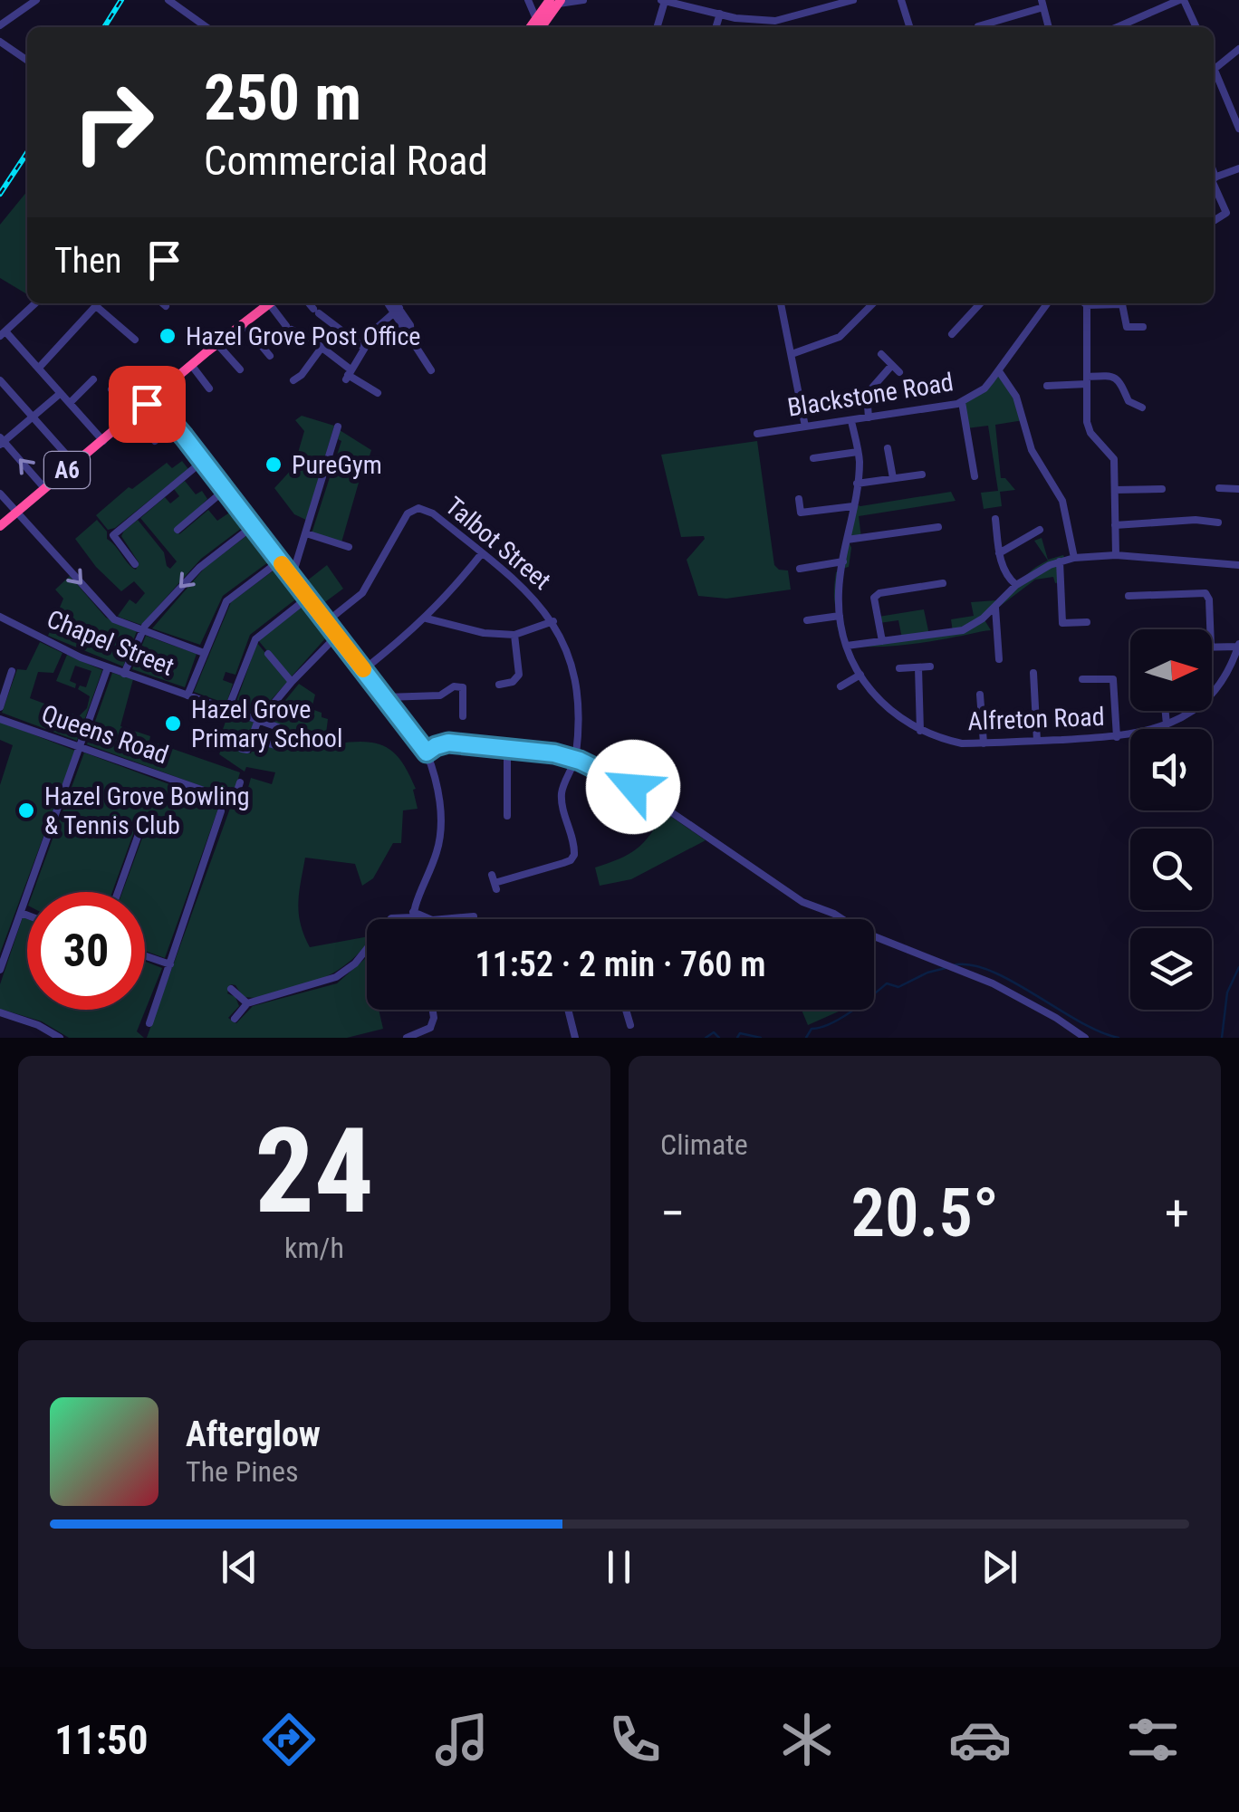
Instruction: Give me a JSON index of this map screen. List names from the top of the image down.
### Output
{
  "streets": {
    "highway": ["A6"],
    "street": [
      "Blackstone Road",
      "Talbot Street",
      "Chapel Street",
      "Alfreton Road",
      "Queens Road"
    ]
  },
  "crossings": [
    ["Blackstone Road", "Alfreton Road"]
  ],
  "places": [
    "Hazel Grove Post Office",
    "PureGym",
    "Hazel Grove Primary School",
    "Hazel Grove Bowling & Tennis Club"
  ],
  "north": "right",
  "page": {
    "turn": ["250 m", "Commercial Road"],
    "then": "Then",
    "limit": "30",
    "trip": "11:52 · 2 min · 760 m",
    "tile": [
      ["24", "km/h"],
      "Climate"
    ],
    "heat": ["−", "20.5°", "+"],
    "song": ["Afterglow", "The Pines"],
    "tabs": "11:50"
  }
}
